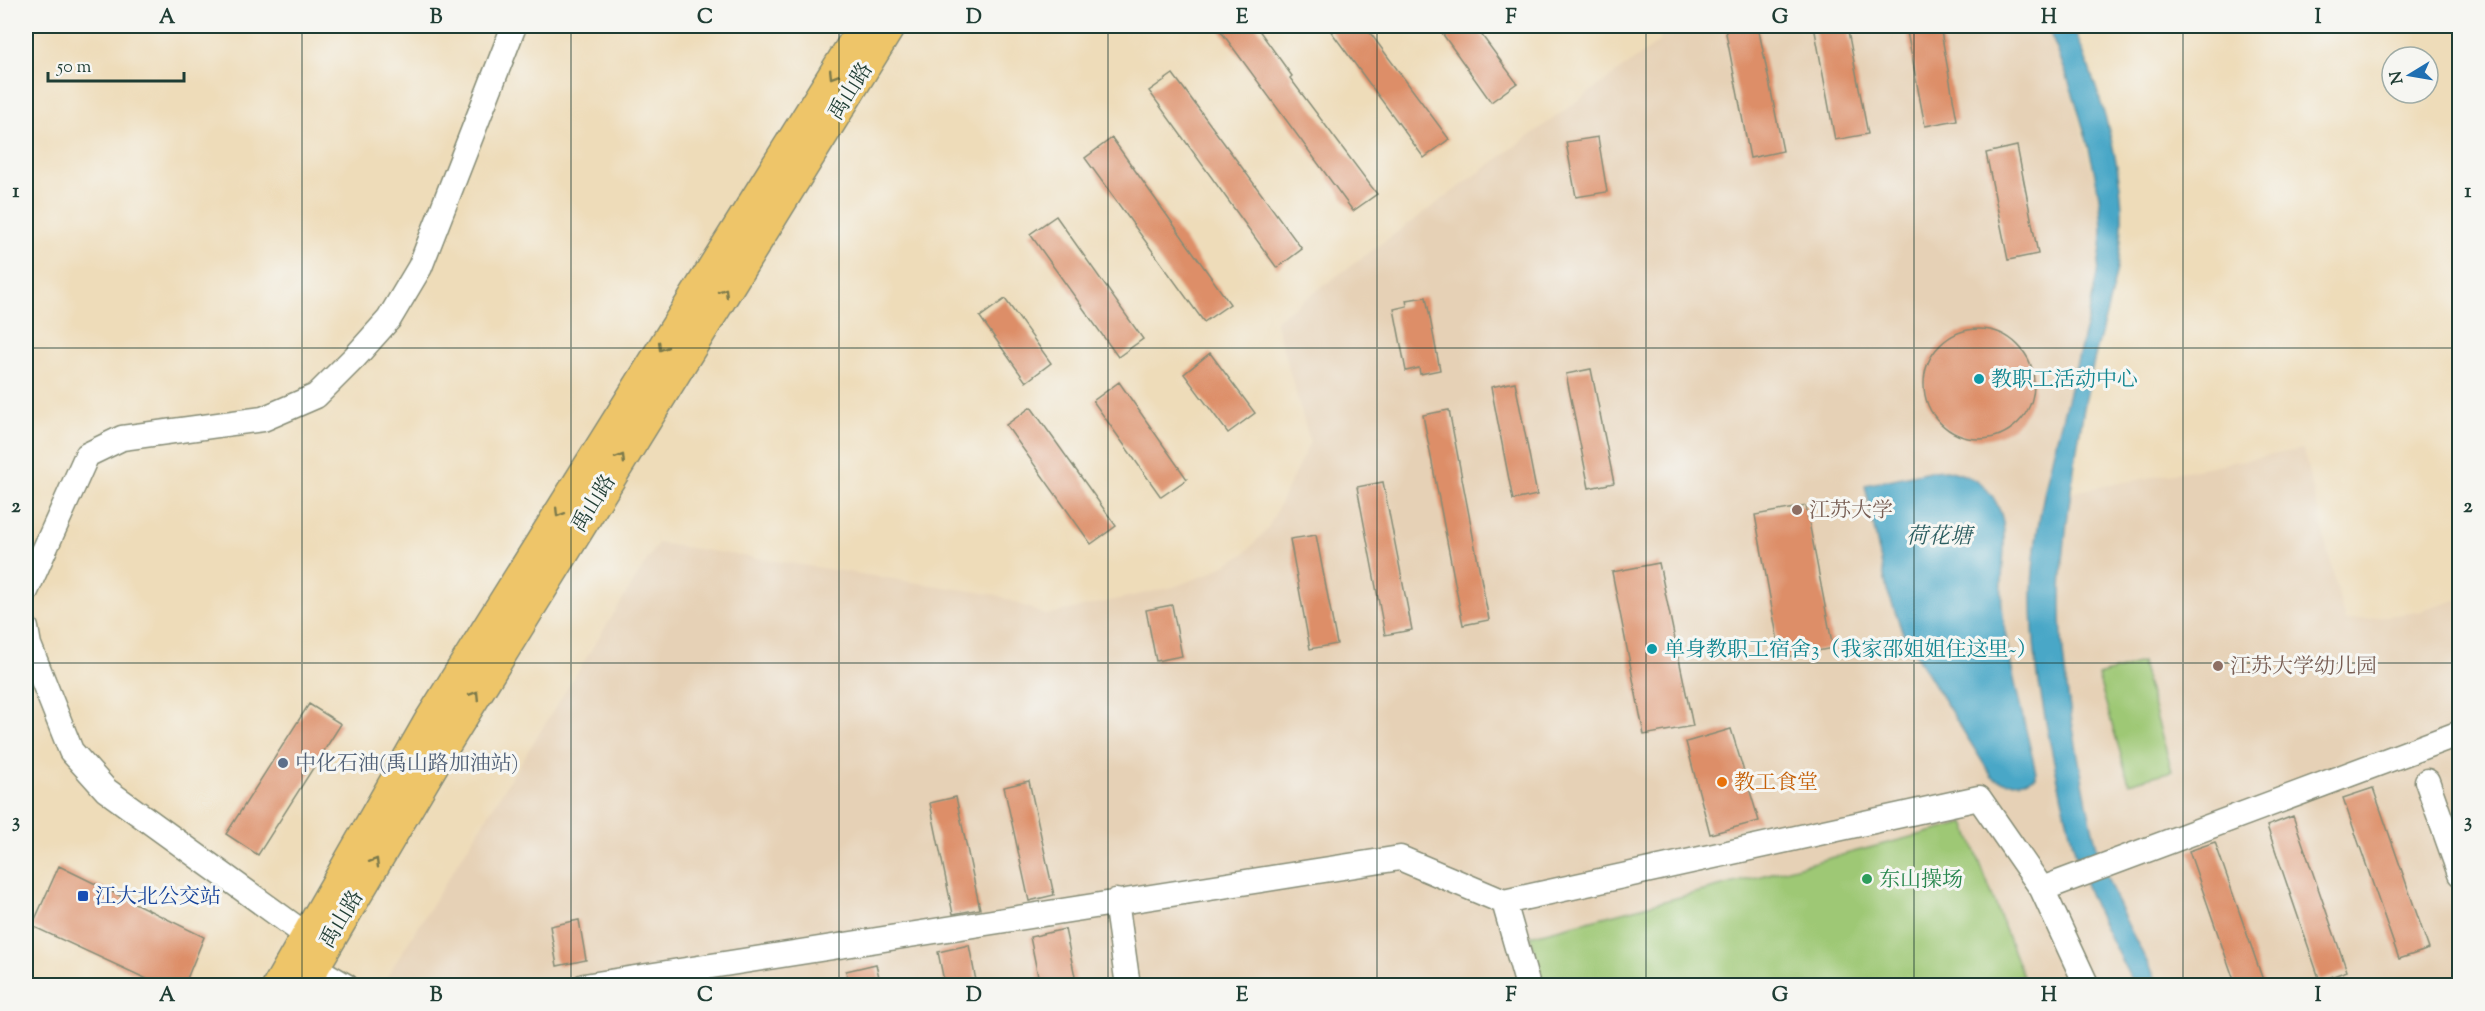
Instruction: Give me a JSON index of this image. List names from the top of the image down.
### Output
{
  "streets": {
    "main road": ["禹山路"]
  },
  "water": ["荷花塘"],
  "places": {
    "other": [
      "教职工活动中心",
      "江苏大学",
      "单身教职工宿舍3（我家邵姐姐住这里~）",
      "江苏大学幼儿园",
      "中化石油(禹山路加油站)",
      "教工食堂",
      "东山操场"
    ],
    "transit": ["江大北公交站"]
  },
  "scale_bar": "50 m",
  "north": "left",
  "grid": {
    "columns": [
      "A",
      "B",
      "C",
      "D",
      "E",
      "F",
      "G",
      "H",
      "I"
    ],
    "rows": ["1", "2", "3"]
  }
}
